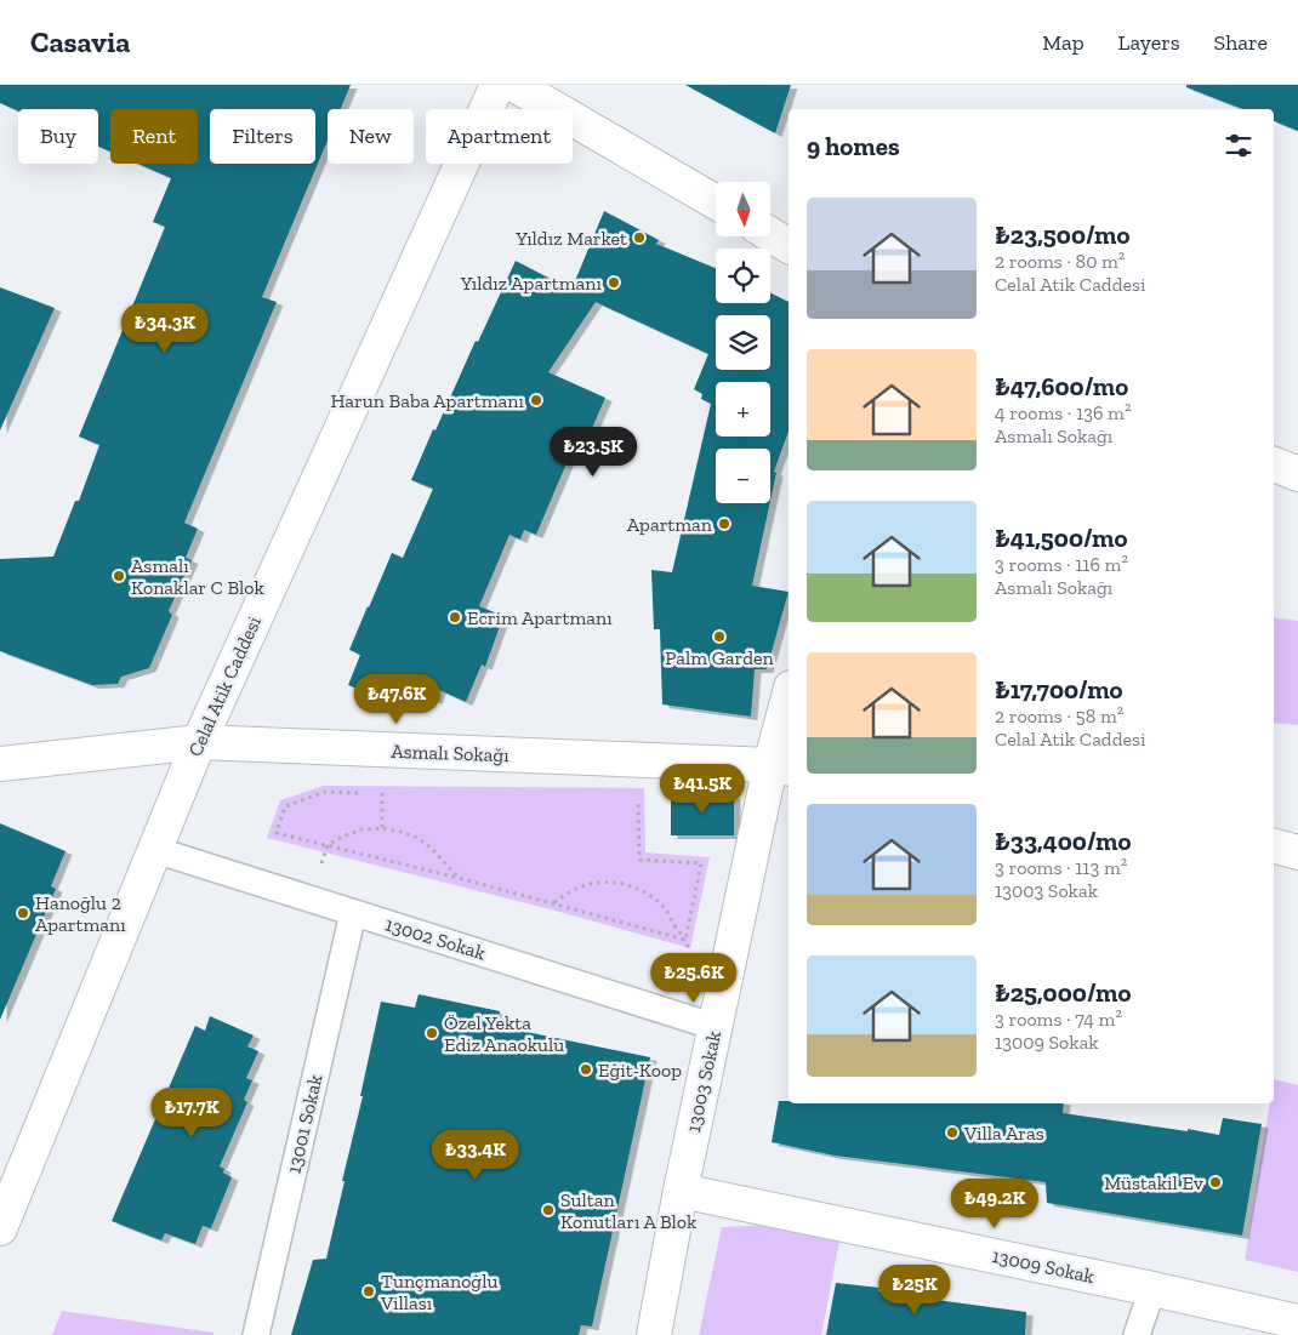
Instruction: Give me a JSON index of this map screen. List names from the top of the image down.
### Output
{
  "streets": {
    "street": [
      "Celal Atik Caddesi",
      "Asmalı Sokağı",
      "13003 Sokak",
      "13009 Sokak"
    ],
    "lane": ["13002 Sokak", "13001 Sokak"]
  },
  "crossings": [
    ["Celal Atik Caddesi", "Asmalı Sokağı"],
    ["Celal Atik Caddesi", "13002 Sokak"],
    ["Asmalı Sokağı", "13003 Sokak"],
    ["13002 Sokak", "13003 Sokak"],
    ["13002 Sokak", "13001 Sokak"],
    ["13003 Sokak", "13009 Sokak"]
  ],
  "places": [
    "Yıldız Market",
    "Yıldız Apartmanı",
    "Harun Baba Apartmanı",
    "Apartman",
    "Asmalı Konaklar C Blok",
    "Ecrim Apartmanı",
    "Palm Garden",
    "Hanoğlu 2 Apartmanı",
    "Özel Yekta Ediz Anaokulu",
    "Eğit-Koop",
    "Villa Aras",
    "Müstakil Ev",
    "Sultan Konutları A Blok",
    "Tunçmanoğlu Villası"
  ],
  "north": "bottom",
  "page": {
    "header": "Casavia",
    "nav": ["Map", "Layers", "Share"],
    "chip": [
      "Buy",
      "Rent",
      "Filters",
      "New",
      "Apartment"
    ],
    "heading": "9 homes",
    "map_buttons": ["+", "−"],
    "list": [
      {
        "name": "₺23,500/mo",
        "note": "2 rooms · 80 m² · Celal Atik Caddesi"
      },
      {
        "name": "₺47,600/mo",
        "note": "4 rooms · 136 m² · Asmalı Sokağı"
      },
      {
        "name": "₺41,500/mo",
        "note": "3 rooms · 116 m² · Asmalı Sokağı"
      },
      {
        "name": "₺17,700/mo",
        "note": "2 rooms · 58 m² · Celal Atik Caddesi"
      },
      {
        "name": "₺33,400/mo",
        "note": "3 rooms · 113 m² · 13003 Sokak"
      },
      {
        "name": "₺25,000/mo",
        "note": "3 rooms · 74 m² · 13009 Sokak"
      }
    ],
    "price": [
      "₺34.3K",
      "₺23.5K",
      "₺47.6K",
      "₺41.5K",
      "₺25.6K",
      "₺17.7K",
      "₺33.4K",
      "₺49.2K",
      "₺25K"
    ]
  }
}
